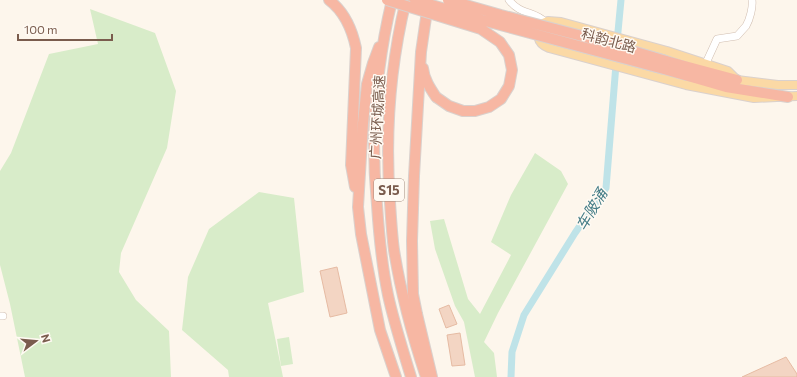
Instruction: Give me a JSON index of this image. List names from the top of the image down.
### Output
{
  "streets": {
    "highway": ["科韵北路", "广州环城高速", "S15"]
  },
  "water": ["车陂涌"],
  "scale_bar": "100 m",
  "north": "right"
}
